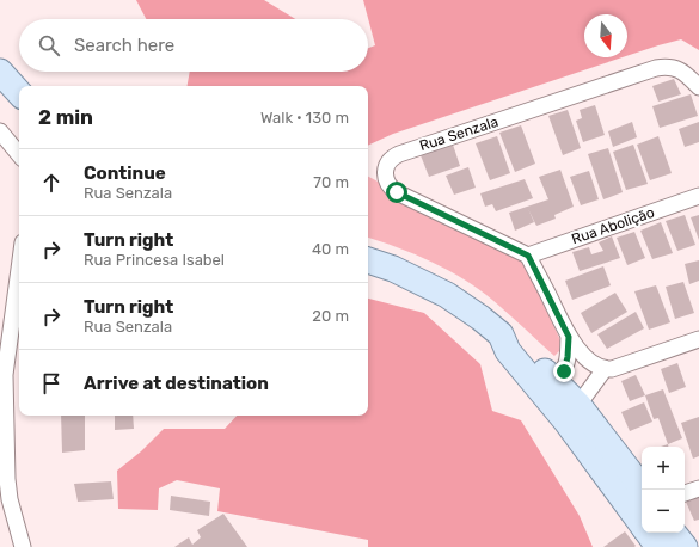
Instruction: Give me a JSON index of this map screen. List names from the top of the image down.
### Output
{
  "streets": {
    "street": ["Rua Senzala", "Rua Abolição"]
  },
  "crossings": [
    ["Rua Senzala", "Rua Abolição"]
  ],
  "north": "bottom",
  "page": {
    "search": "Search here",
    "heading": ["2 min", "Walk · 130 m"],
    "list": [
      ["Continue", "Rua Senzala", "70 m"],
      ["Turn right", "Rua Princesa Isabel", "40 m"],
      ["Turn right", "Rua Senzala", "20 m"],
      "Arrive at destination"
    ],
    "map_buttons": ["+", "−"]
  }
}
